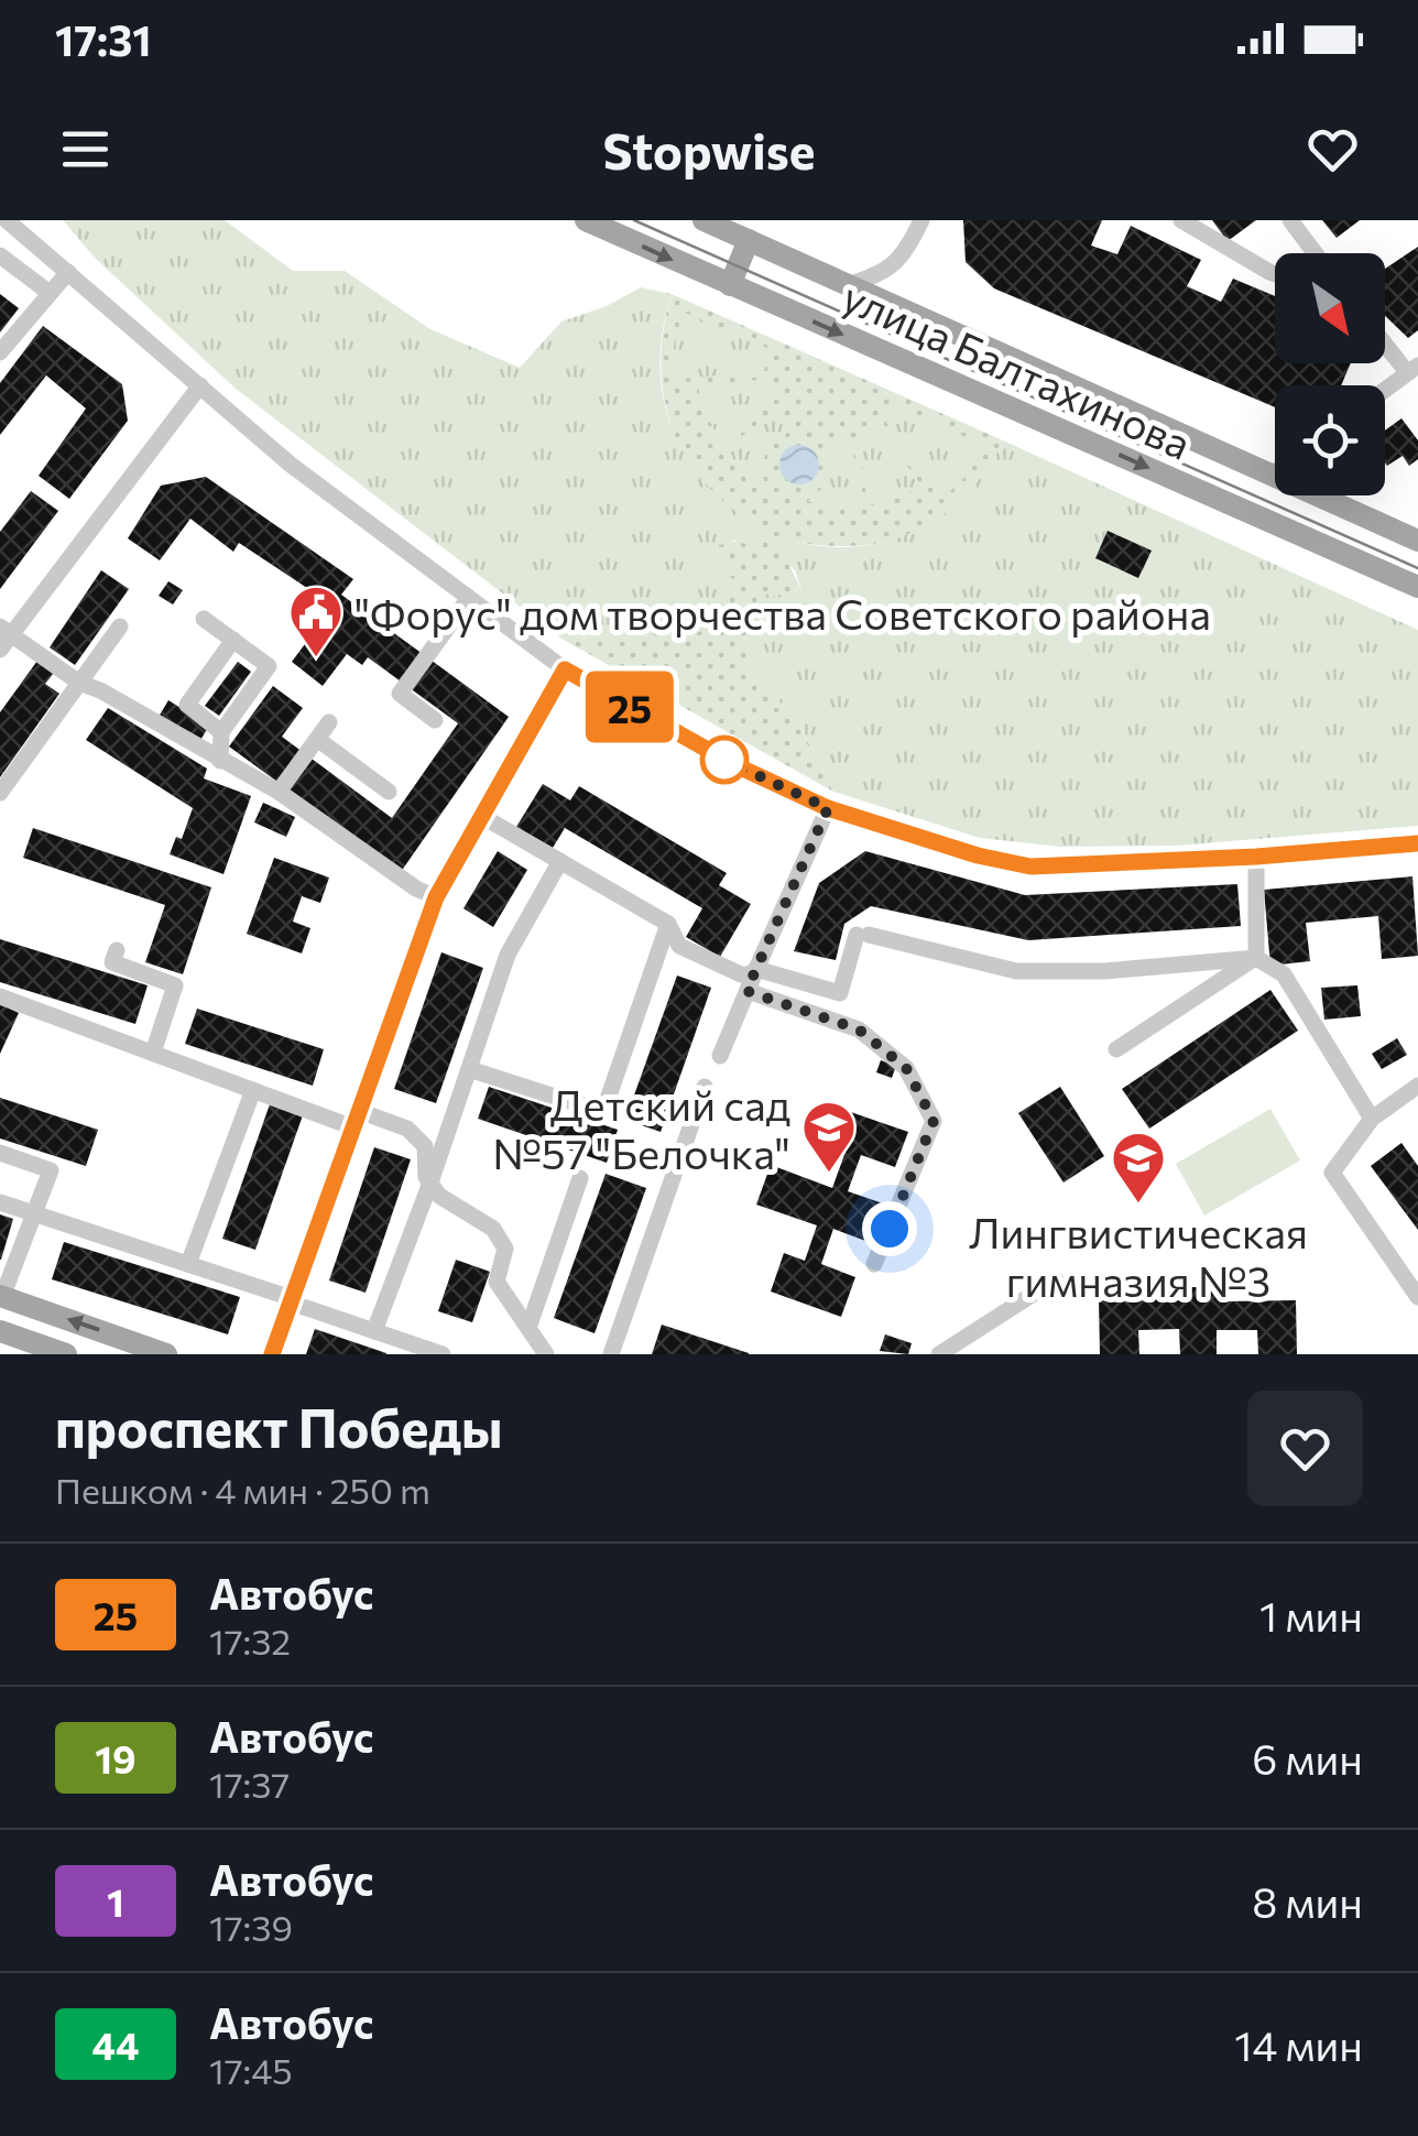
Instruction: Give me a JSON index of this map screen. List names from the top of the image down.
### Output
{
  "streets": {
    "main road": ["улица Балтахинова"]
  },
  "places": {
    "public building": ["\"Форус\" дом творчества Советского района"],
    "school or university": ["Детский сад №57 \"Белочка\"", "Лингвистическая гимназия №3"]
  },
  "lines": ["bus line 25"],
  "north": "bottom right",
  "page": {
    "status": "17:31",
    "header": "Stopwise",
    "on_map": "25",
    "heading": ["проспект Победы", "Пешком · 4 мин · 250 m"],
    "list": [
      {
        "mark": "25",
        "name": "Автобус",
        "note": "17:32",
        "value": "1 мин"
      },
      {
        "mark": "19",
        "name": "Автобус",
        "note": "17:37",
        "value": "6 мин"
      },
      {
        "mark": "1",
        "name": "Автобус",
        "note": "17:39",
        "value": "8 мин"
      },
      {
        "mark": "44",
        "name": "Автобус",
        "note": "17:45",
        "value": "14 мин"
      }
    ]
  }
}
